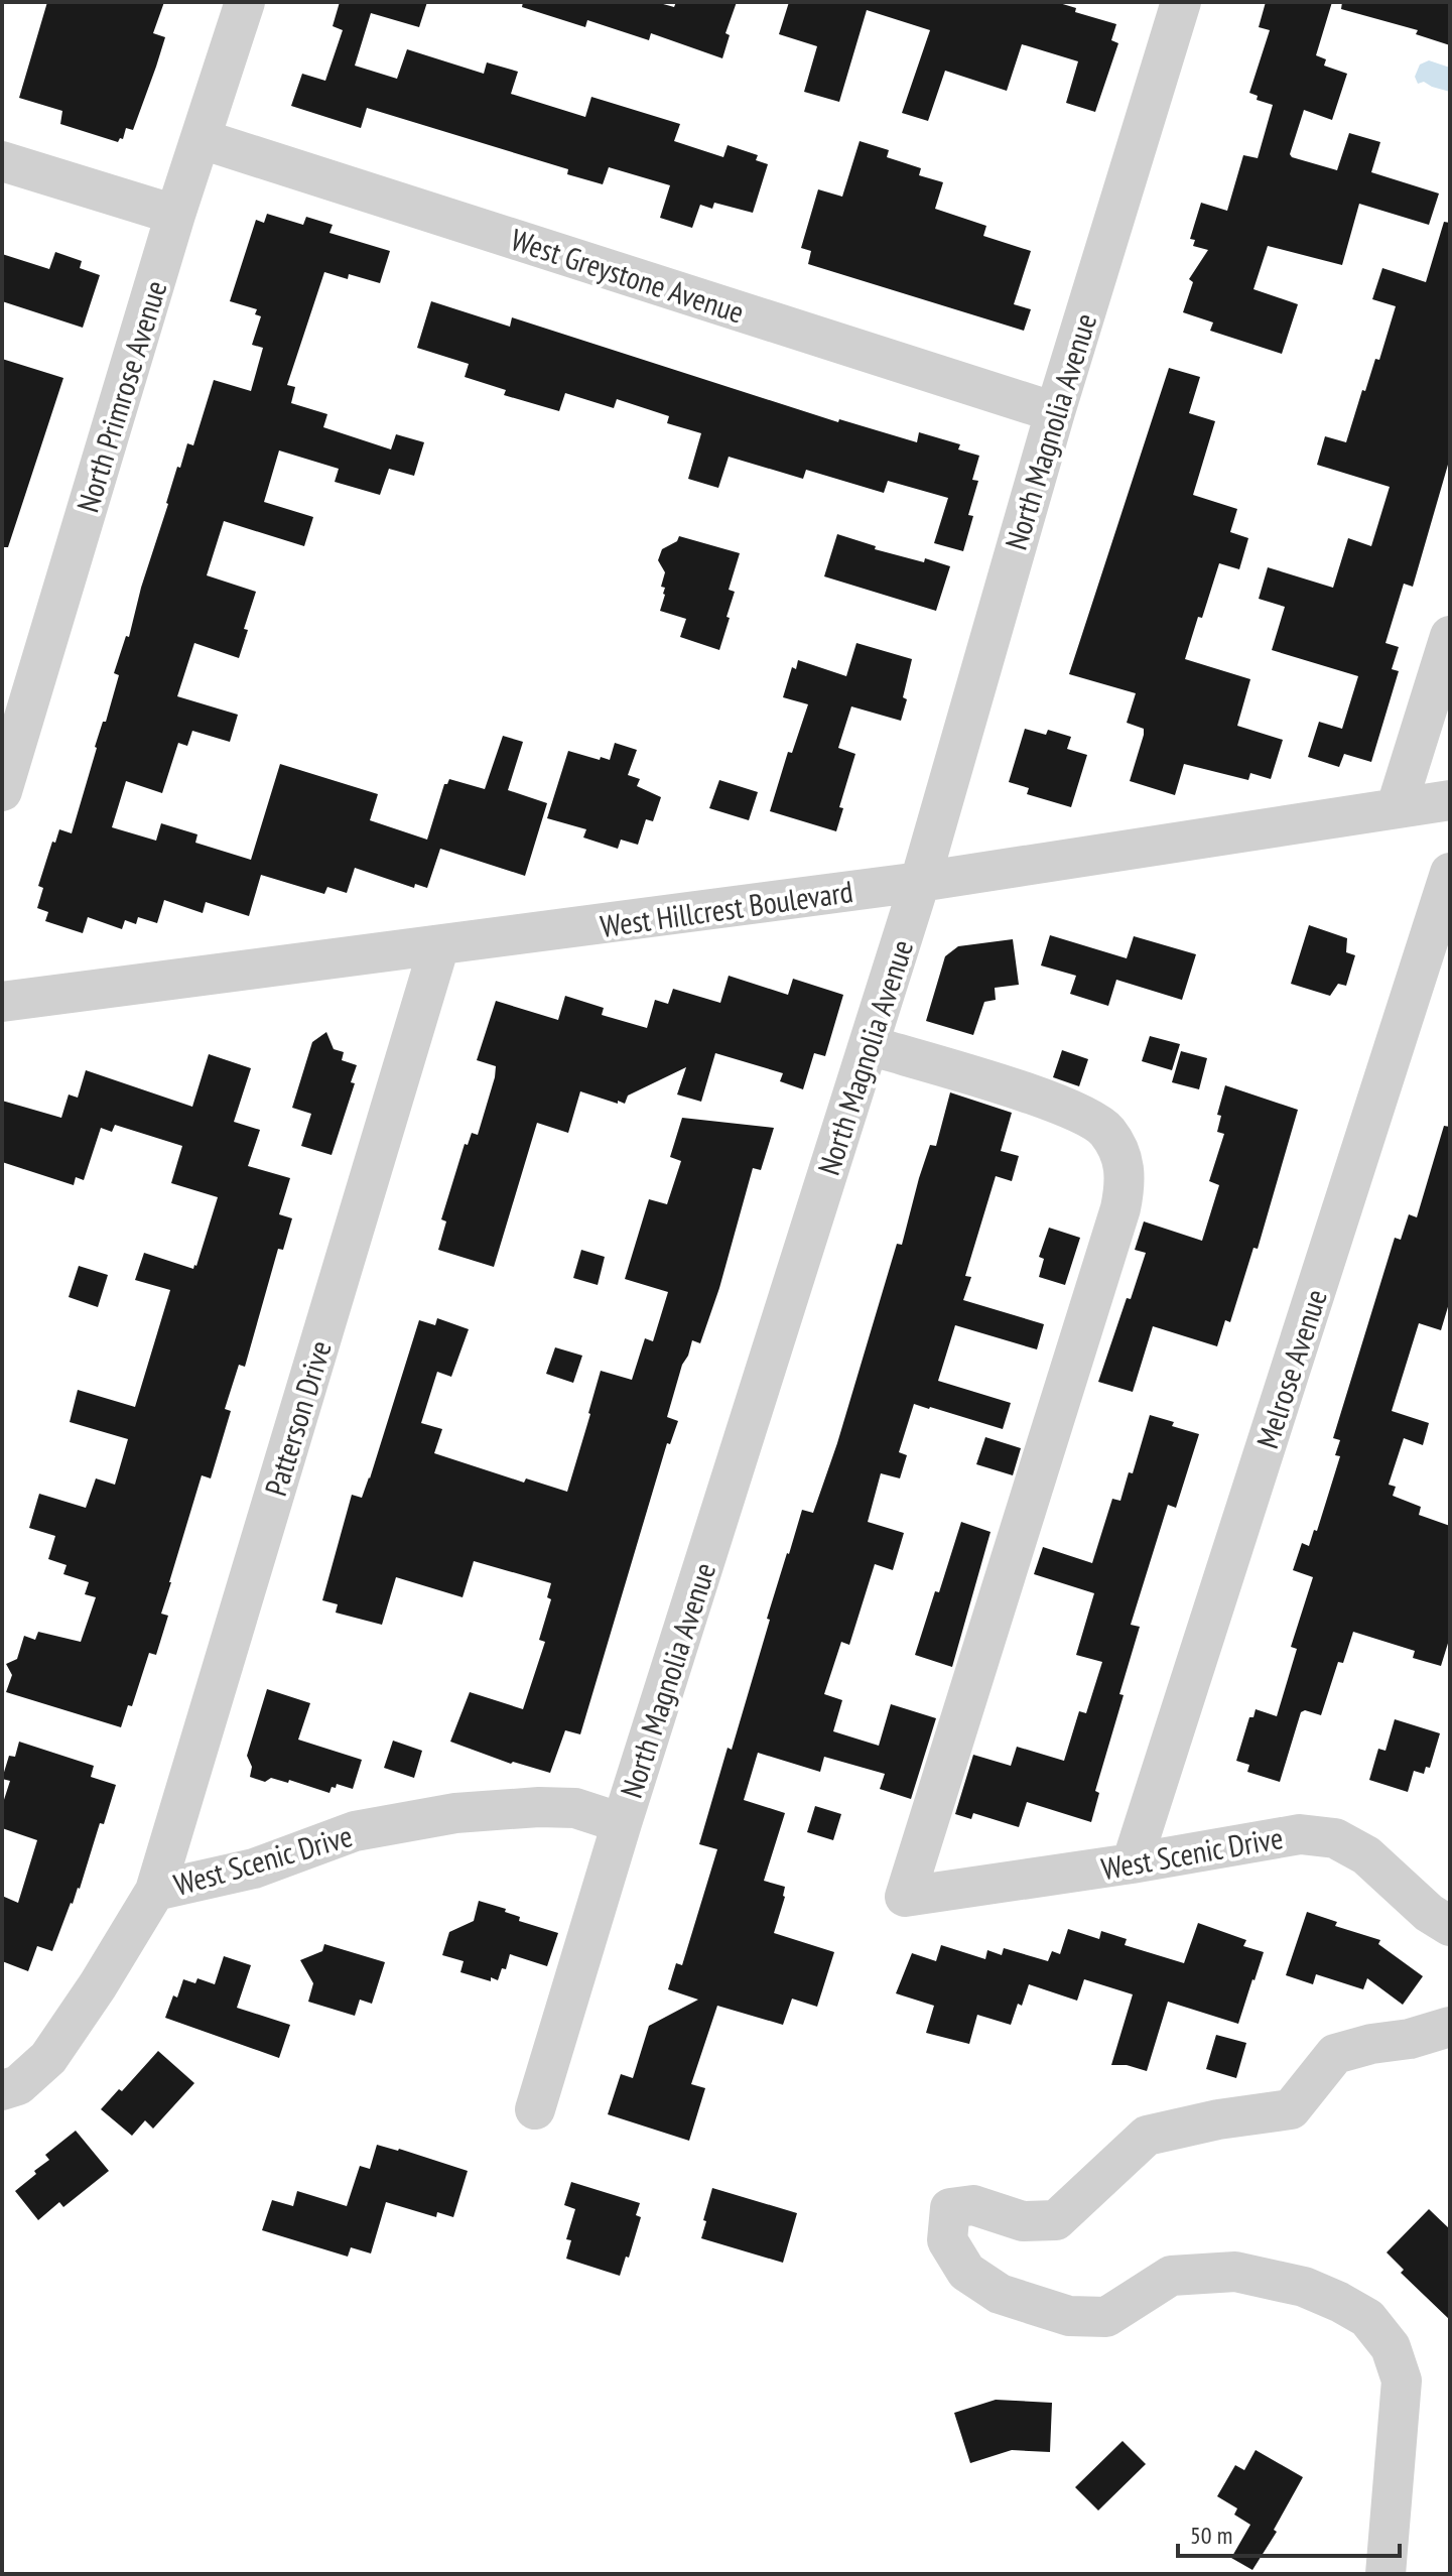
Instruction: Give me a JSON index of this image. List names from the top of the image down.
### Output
{
  "streets": {
    "street": [
      "West Greystone Avenue",
      "North Primrose Avenue",
      "North Magnolia Avenue",
      "West Hillcrest Boulevard",
      "Melrose Avenue",
      "Patterson Drive",
      "West Scenic Drive"
    ]
  },
  "crossings": [
    ["West Greystone Avenue", "North Primrose Avenue"],
    ["West Greystone Avenue", "North Magnolia Avenue"],
    ["North Magnolia Avenue", "West Hillcrest Boulevard"],
    ["North Magnolia Avenue", "West Scenic Drive"],
    ["West Hillcrest Boulevard", "Patterson Drive"],
    ["Melrose Avenue", "West Scenic Drive"],
    ["Patterson Drive", "West Scenic Drive"]
  ],
  "scale_bar": "50 m"
}
